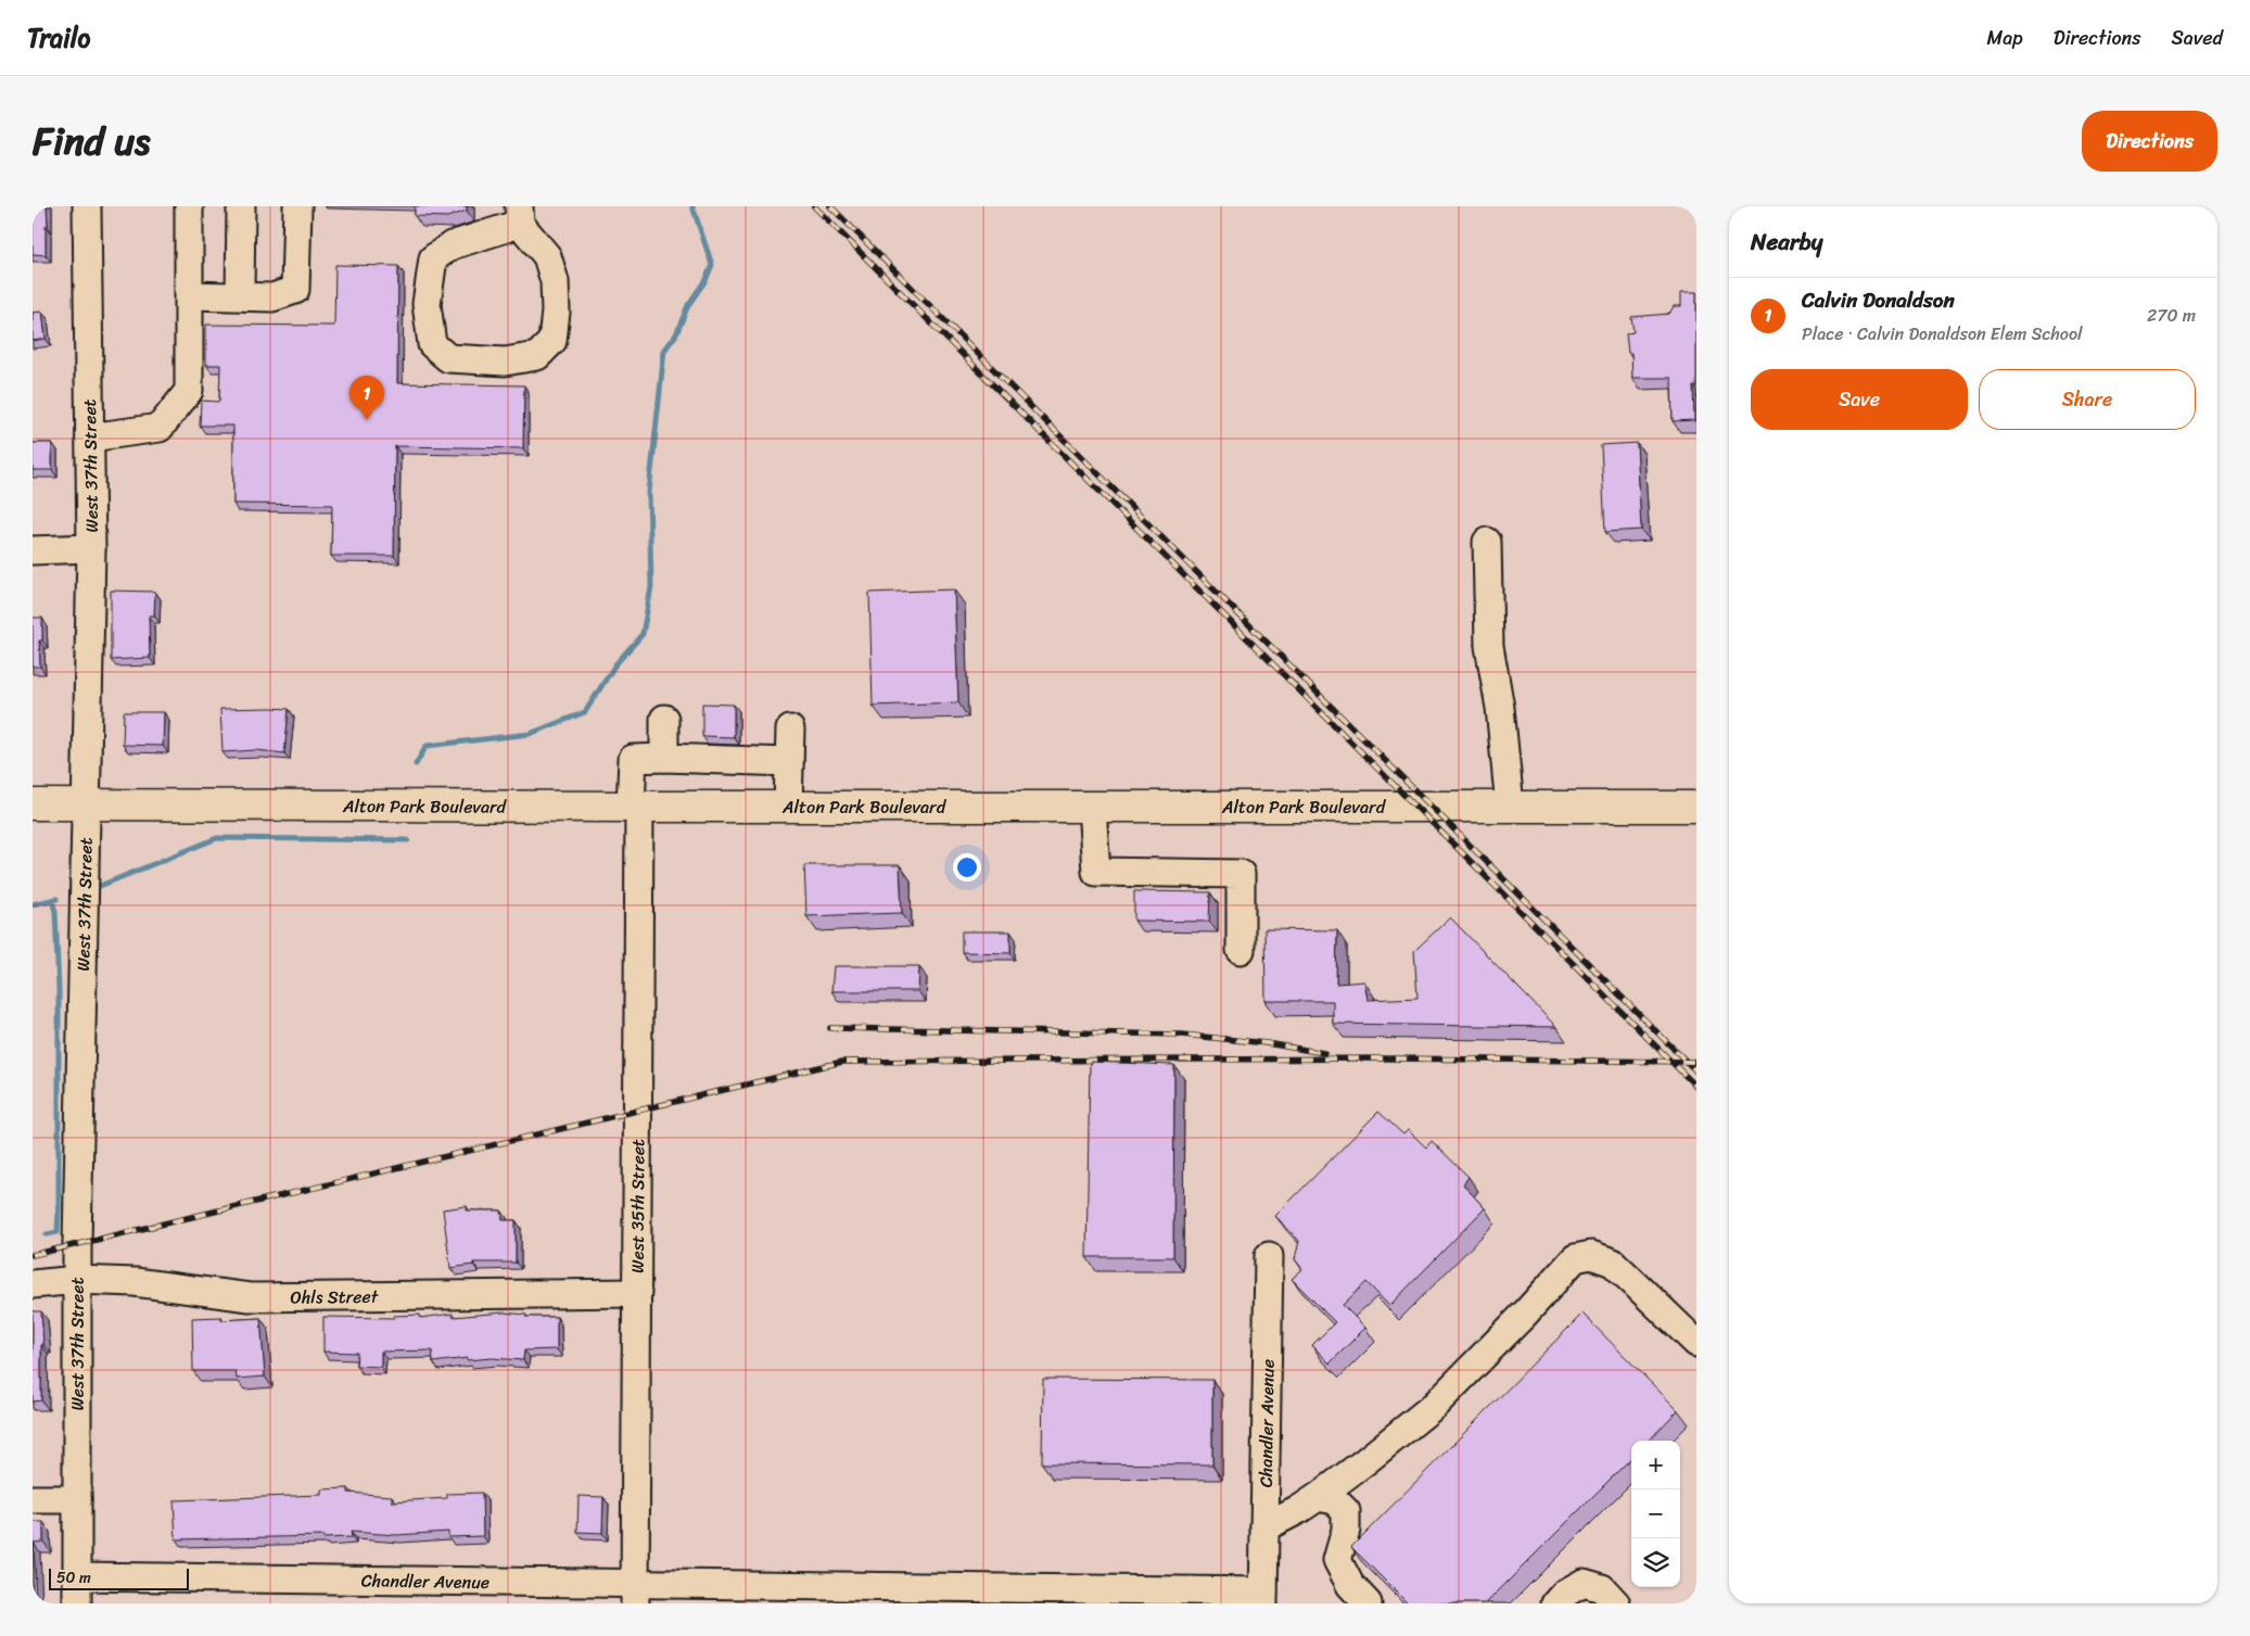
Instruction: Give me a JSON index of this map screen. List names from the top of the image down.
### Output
{
  "streets": {
    "main road": ["Alton Park Boulevard"],
    "street": [
      "West 37th Street",
      "West 35th Street",
      "Ohls Street",
      "Chandler Avenue"
    ]
  },
  "crossings": [
    ["West 37th Street", "Alton Park Boulevard"],
    ["West 37th Street", "Ohls Street"],
    ["West 37th Street", "Chandler Avenue"],
    ["Alton Park Boulevard", "West 35th Street"],
    ["West 35th Street", "Ohls Street"],
    ["West 35th Street", "Chandler Avenue"]
  ],
  "scale_bar": "50 m",
  "page": {
    "header": "Trailo",
    "nav": ["Map", "Directions", "Saved"],
    "title": "Find us",
    "buttons": [
      "Directions",
      ["Save", "Share"]
    ],
    "heading": "Nearby",
    "list": [
      {
        "mark": "1",
        "name": "Calvin Donaldson",
        "note": "Place · Calvin Donaldson Elem School",
        "value": "270 m"
      }
    ],
    "pins": "1",
    "map_buttons": ["+", "−"],
    "scale": "50 m"
  }
}
